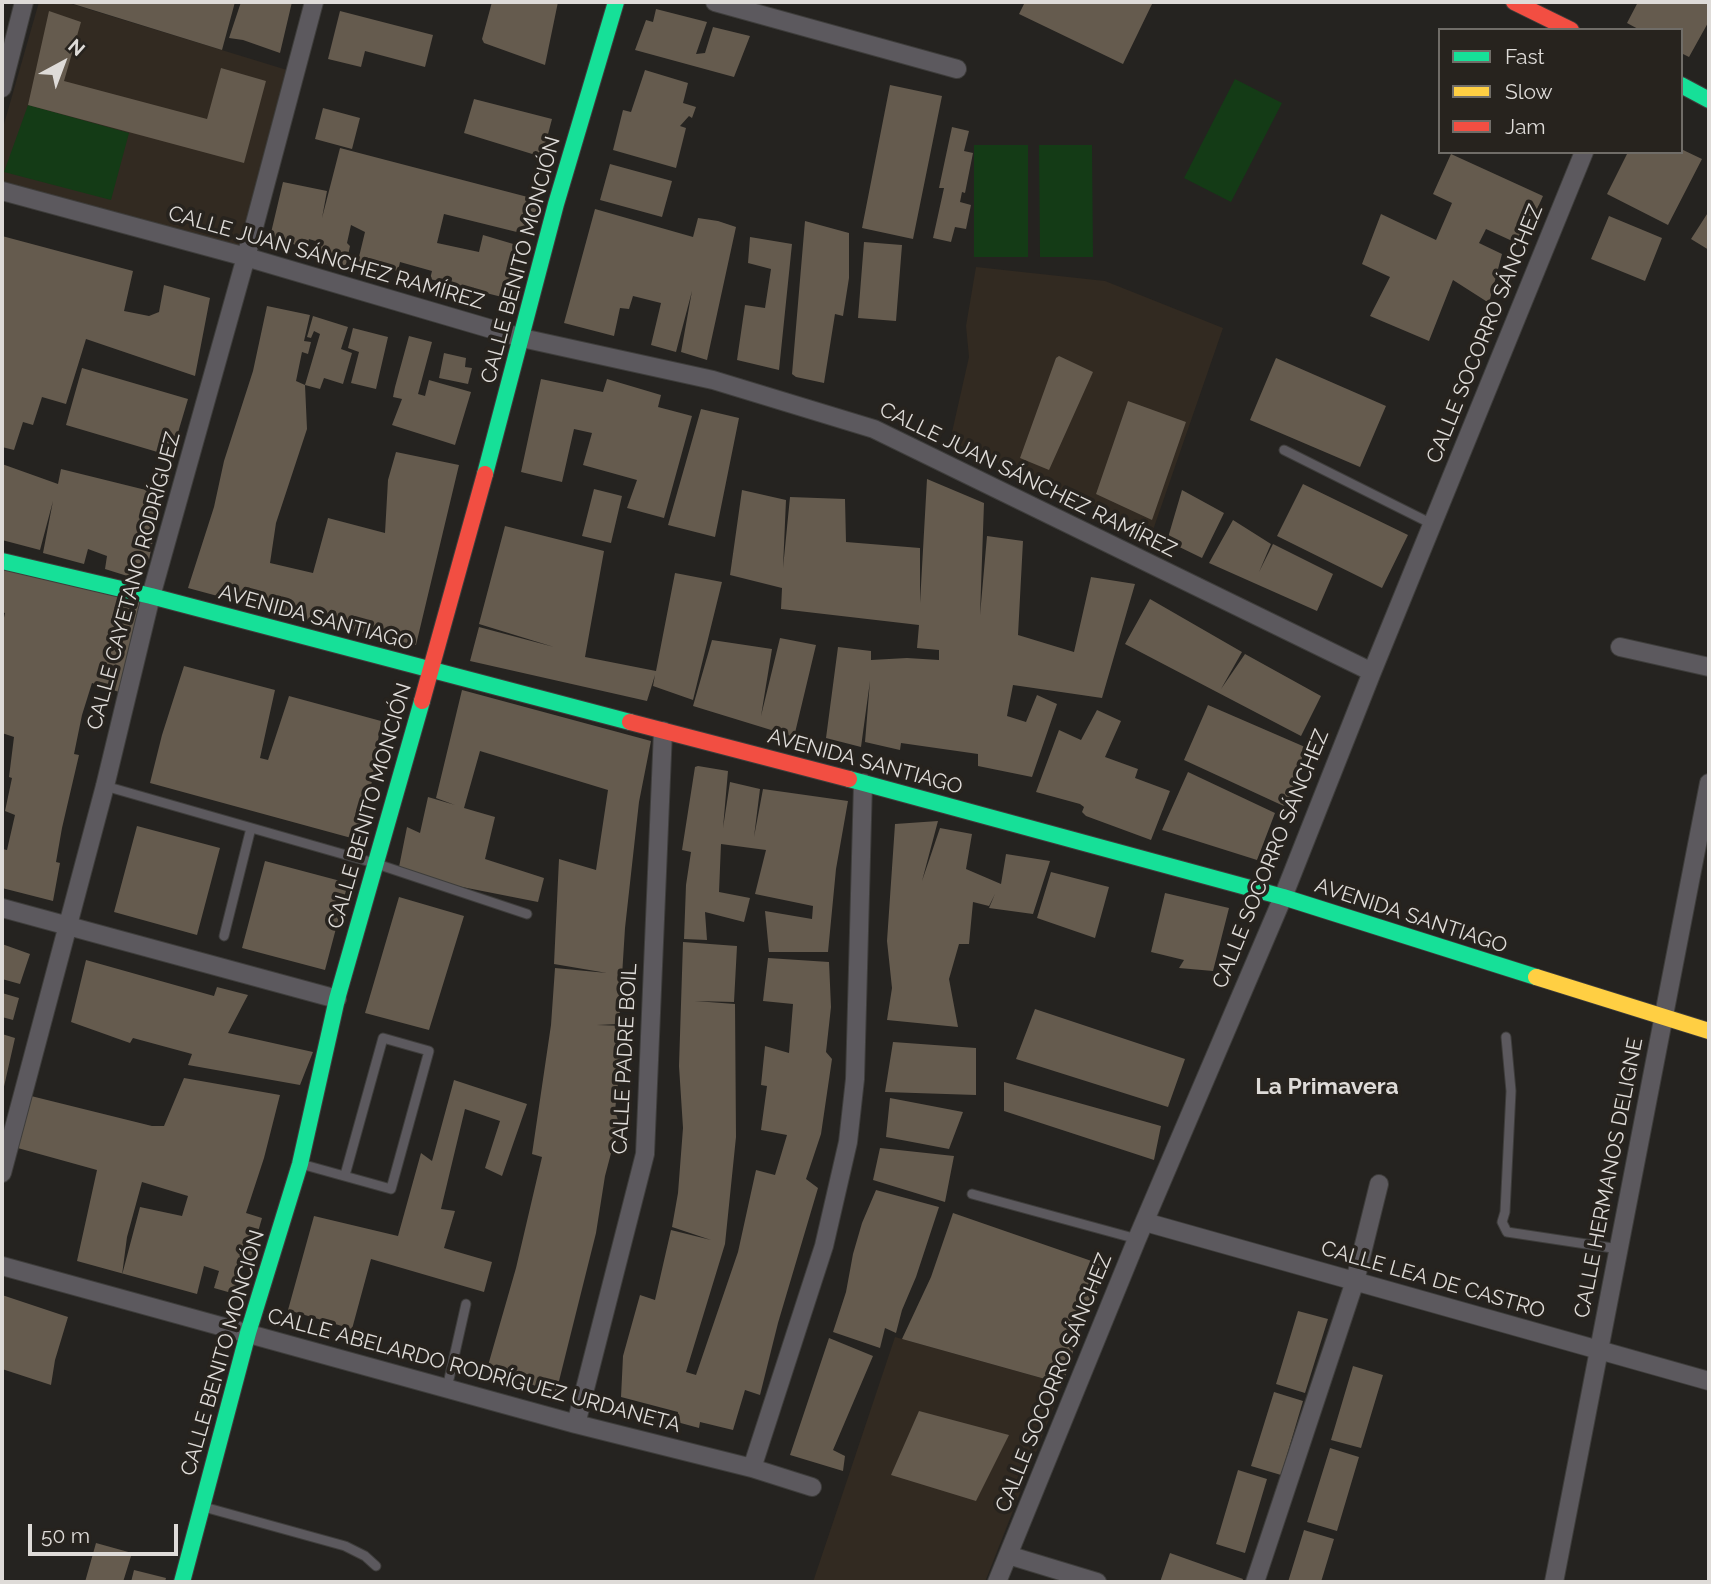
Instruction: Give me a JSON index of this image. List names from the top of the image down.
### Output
{
  "streets": {
    "main road": ["CALLE BENITO MONCIÓN", "AVENIDA SANTIAGO"],
    "street": [
      "CALLE JUAN SÁNCHEZ RAMÍREZ",
      "CALLE SOCORRO SÁNCHEZ",
      "CALLE CAYETANO RODRÍGUEZ",
      "CALLE PADRE BOIL",
      "CALLE HERMANOS DELIGNE",
      "CALLE LEA DE CASTRO",
      "CALLE ABELARDO RODRÍGUEZ URDANETA"
    ]
  },
  "crossings": [
    ["CALLE JUAN SÁNCHEZ RAMÍREZ", "CALLE BENITO MONCIÓN"],
    ["CALLE JUAN SÁNCHEZ RAMÍREZ", "CALLE SOCORRO SÁNCHEZ"],
    ["CALLE JUAN SÁNCHEZ RAMÍREZ", "CALLE CAYETANO RODRÍGUEZ"],
    ["CALLE BENITO MONCIÓN", "AVENIDA SANTIAGO"],
    ["CALLE BENITO MONCIÓN", "CALLE ABELARDO RODRÍGUEZ URDANETA"],
    ["CALLE SOCORRO SÁNCHEZ", "AVENIDA SANTIAGO"],
    ["CALLE SOCORRO SÁNCHEZ", "CALLE LEA DE CASTRO"],
    ["CALLE CAYETANO RODRÍGUEZ", "AVENIDA SANTIAGO"],
    ["AVENIDA SANTIAGO", "CALLE PADRE BOIL"],
    ["AVENIDA SANTIAGO", "CALLE HERMANOS DELIGNE"],
    ["CALLE PADRE BOIL", "CALLE ABELARDO RODRÍGUEZ URDANETA"],
    ["CALLE HERMANOS DELIGNE", "CALLE LEA DE CASTRO"]
  ],
  "districts": ["La Primavera"],
  "legend": ["Fast", "Slow", "Jam"],
  "scale_bar": "50 m",
  "north": "top right"
}
